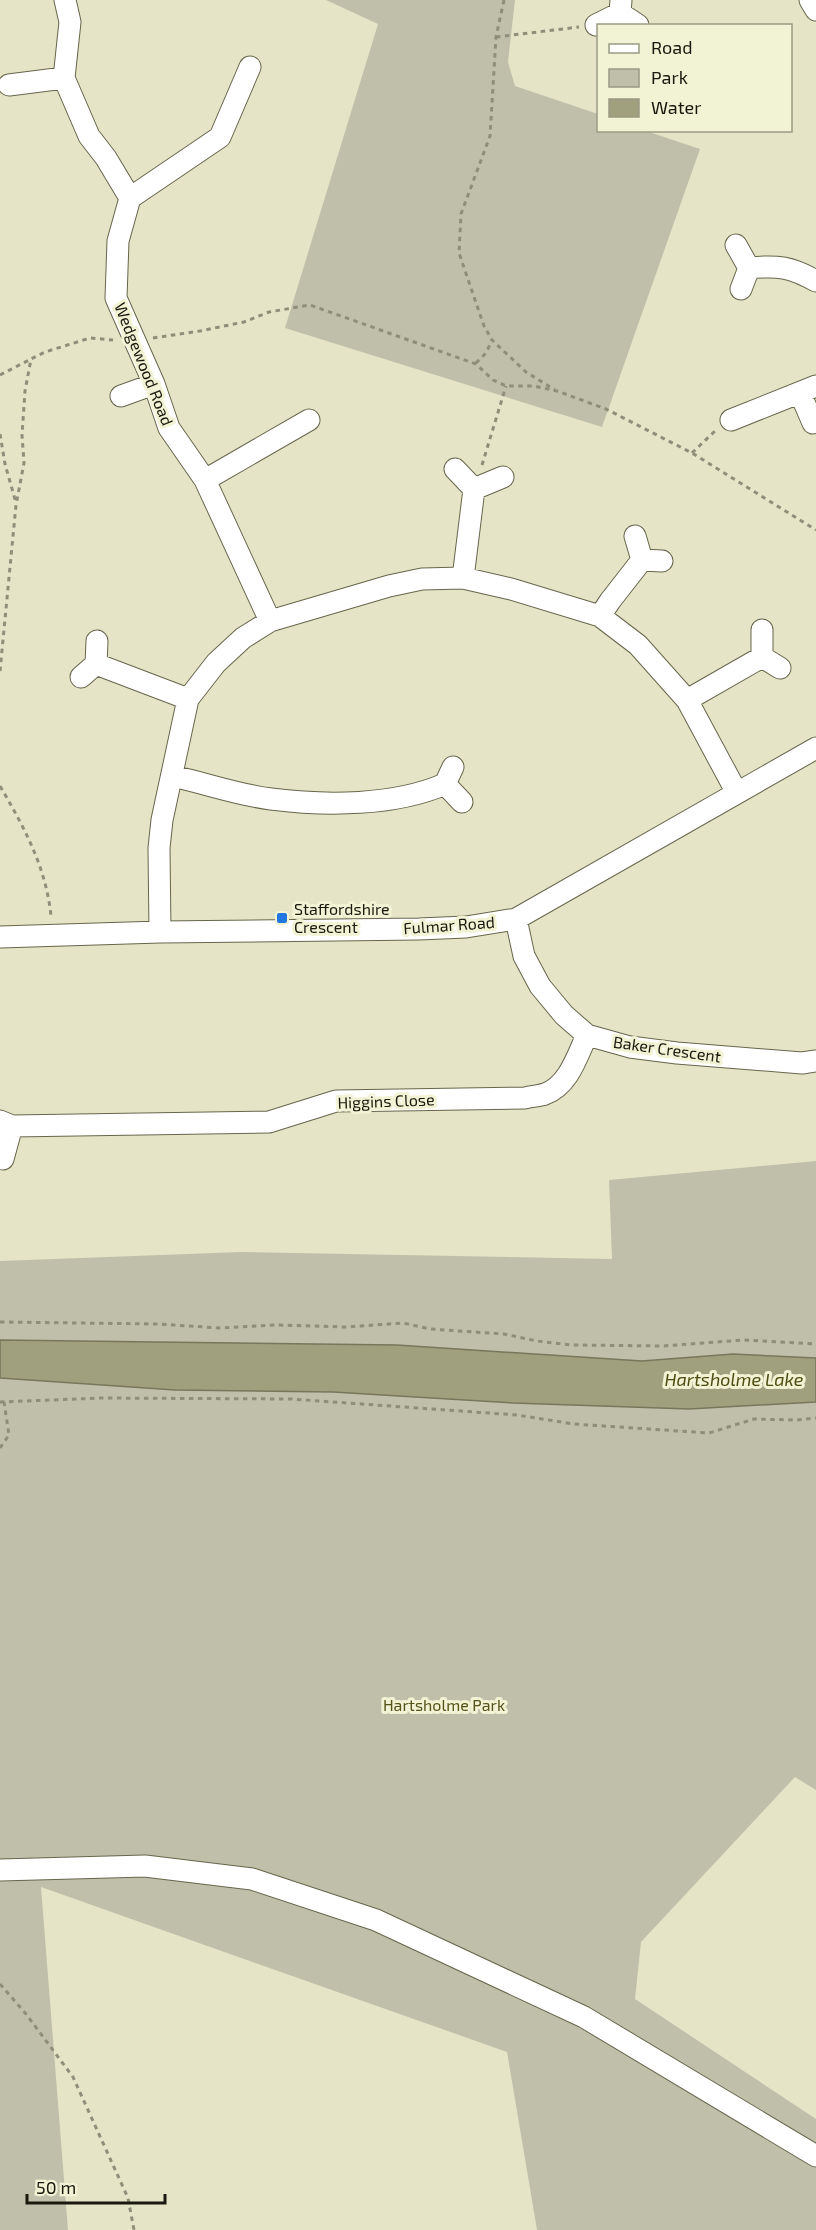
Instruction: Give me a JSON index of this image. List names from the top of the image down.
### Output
{
  "streets": {
    "street": [
      "Wedgewood Road",
      "Fulmar Road",
      "Baker Crescent",
      "Higgins Close"
    ]
  },
  "crossings": [
    ["Fulmar Road", "Baker Crescent"],
    ["Baker Crescent", "Higgins Close"]
  ],
  "water": ["Hartsholme Lake"],
  "parks": ["Hartsholme Park"],
  "places": {
    "transit": ["Staffordshire Crescent"]
  },
  "legend": ["Road", "Park", "Water"],
  "scale_bar": "50 m"
}
